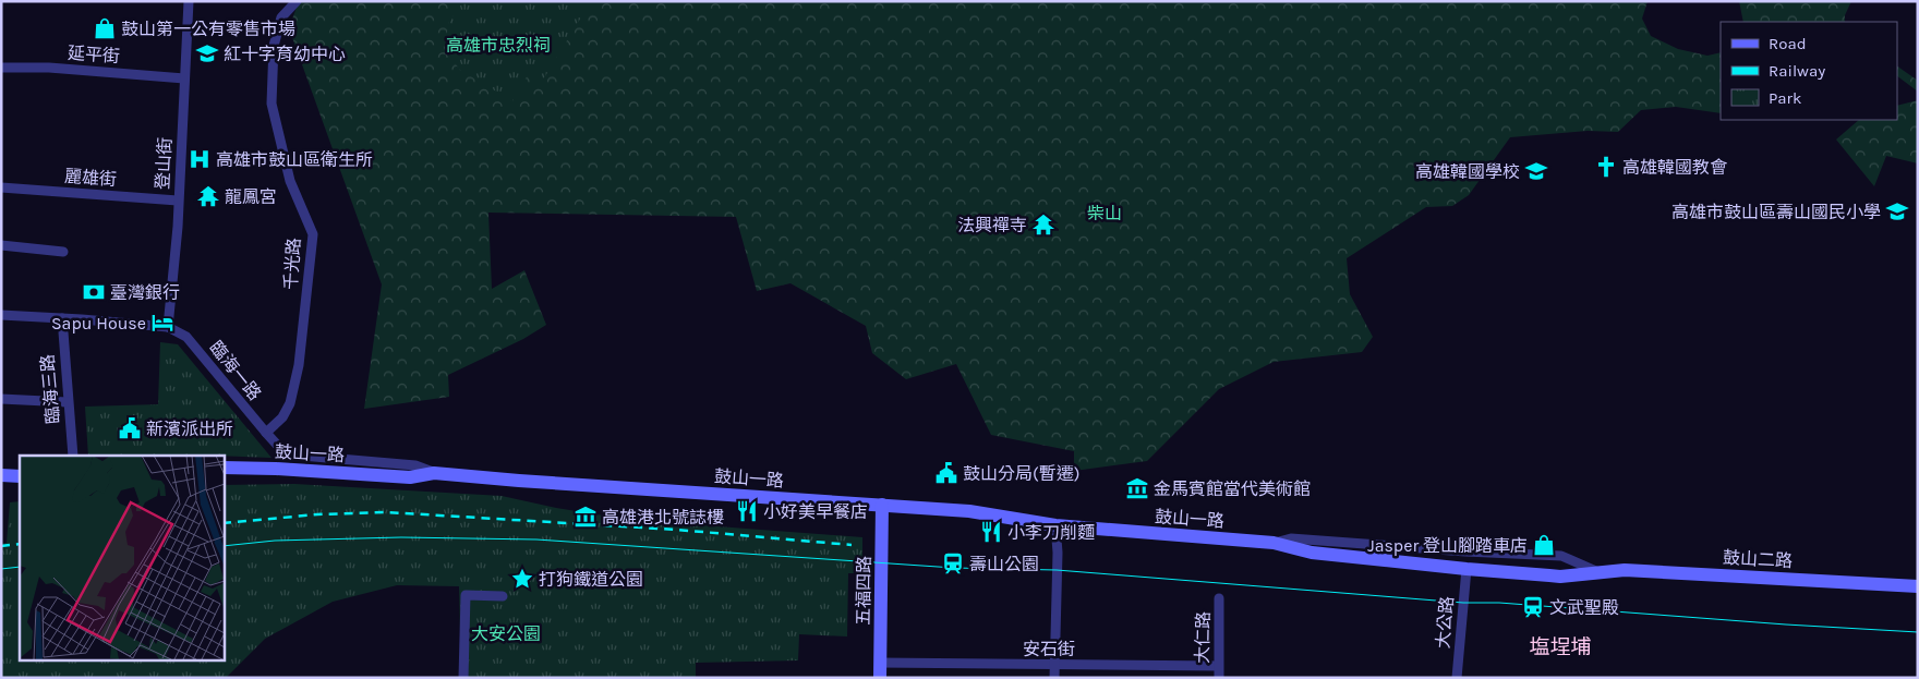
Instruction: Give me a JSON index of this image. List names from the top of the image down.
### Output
{
  "streets": {
    "street": [
      "延平街",
      "登山街",
      "麗雄街",
      "千光路",
      "臨海一路",
      "臨海三路",
      "鼓山一路",
      "鼓山二路",
      "五福四路",
      "大公路",
      "大仁路",
      "安石街"
    ]
  },
  "crossings": [
    ["延平街", "登山街"],
    ["登山街", "麗雄街"],
    ["登山街", "臨海一路"],
    ["千光路", "臨海一路"],
    ["臨海一路", "臨海三路"],
    ["臨海一路", "鼓山一路"],
    ["鼓山一路", "鼓山二路"],
    ["鼓山一路", "五福四路"],
    ["鼓山一路", "大公路"],
    ["五福四路", "安石街"],
    ["大仁路", "安石街"]
  ],
  "districts": ["塩埕埔"],
  "parks": ["高雄市忠烈祠", "柴山", "大安公園"],
  "places": {
    "shop": ["鼓山第一公有零售市場", "Jasper 登山腳踏車店"],
    "school or university": ["紅十字育幼中心", "高雄韓國學校", "高雄市鼓山區壽山國民小學"],
    "hospital": ["高雄市鼓山區衛生所"],
    "church": ["高雄韓國教會"],
    "temple": ["龍鳳宮", "法興禪寺"],
    "bank": ["臺灣銀行"],
    "hotel": ["Sapu House"],
    "public building": ["新濱派出所", "鼓山分局(暫遷)"],
    "museum": ["金馬賓館當代美術館", "高雄港北號誌樓"],
    "restaurant": ["小好美早餐店", "小李刀削麵"],
    "station": ["壽山公園", "文武聖殿"],
    "place": ["打狗鐵道公園"]
  },
  "legend": ["Road", "Railway", "Park"]
}
